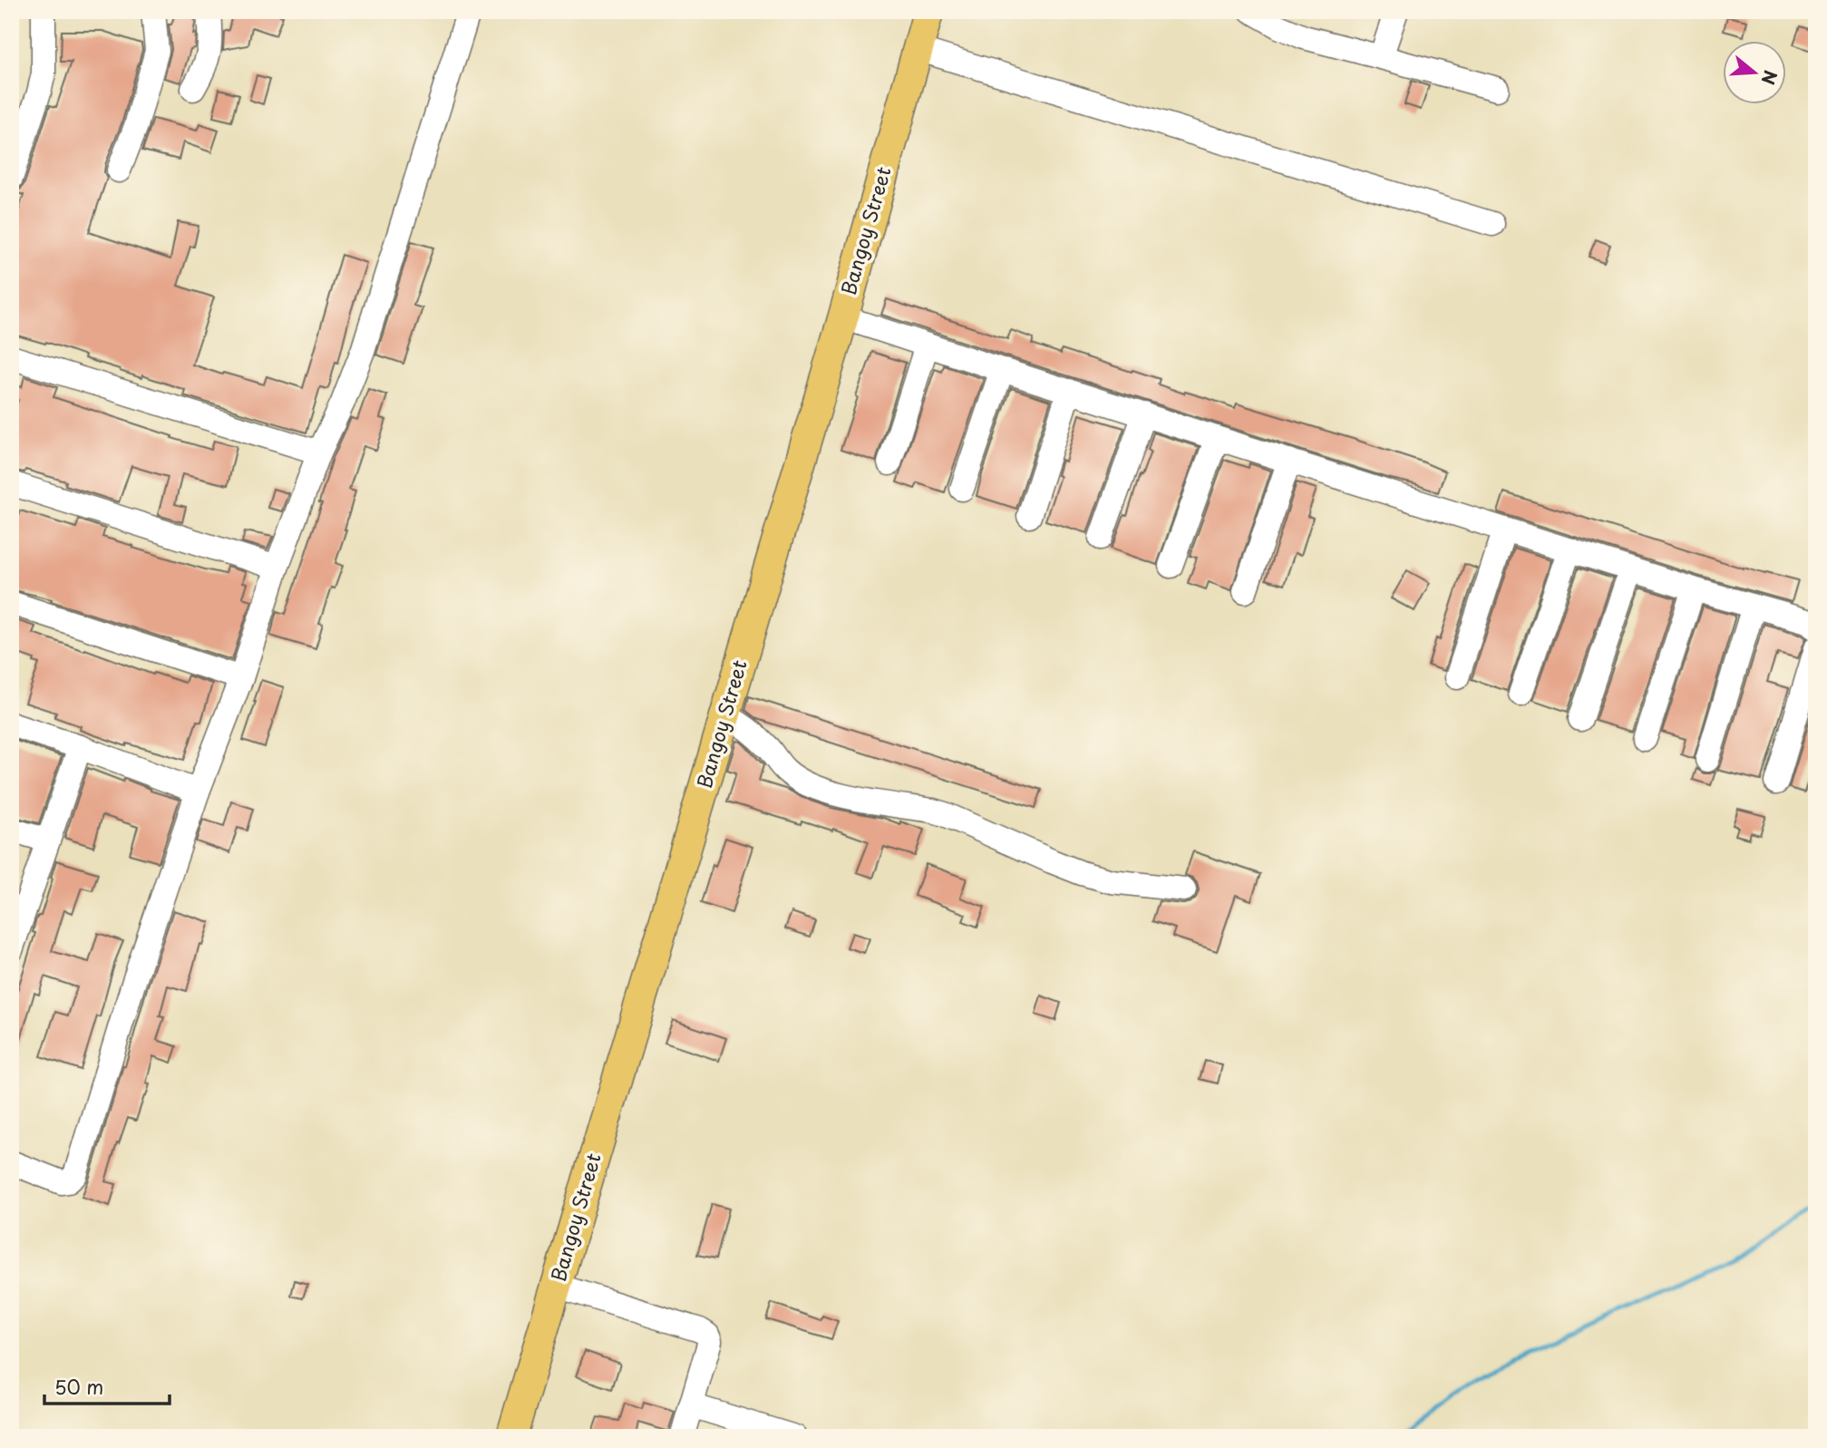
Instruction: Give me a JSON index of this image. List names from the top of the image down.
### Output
{
  "streets": {
    "main road": ["Bangoy Street"]
  },
  "scale_bar": "50 m",
  "north": "right"
}
